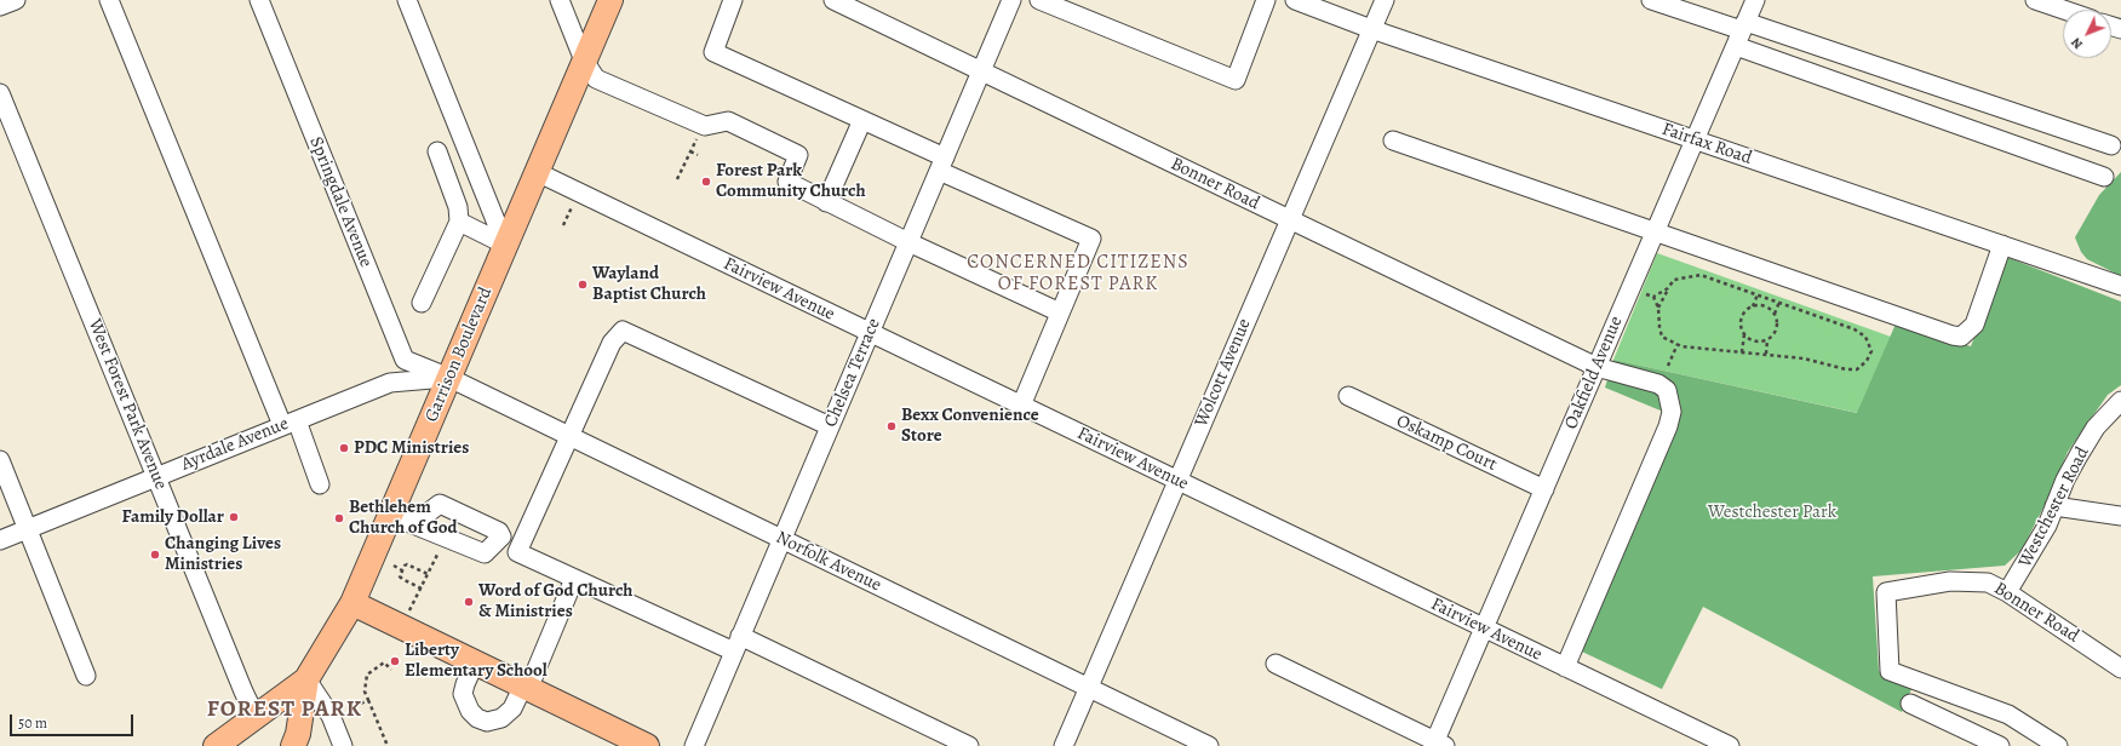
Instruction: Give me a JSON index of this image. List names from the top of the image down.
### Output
{
  "streets": {
    "main road": ["Garrison Boulevard"],
    "street": [
      "Fairfax Road",
      "Bonner Road",
      "Springdale Avenue",
      "Fairview Avenue",
      "Chelsea Terrace",
      "Wolcott Avenue",
      "Oakfield Avenue",
      "West Forest Park Avenue",
      "Oskamp Court",
      "Ayrdale Avenue",
      "Westchester Road",
      "Norfolk Avenue"
    ]
  },
  "crossings": [
    ["Fairfax Road", "Wolcott Avenue"],
    ["Fairfax Road", "Oakfield Avenue"],
    ["Bonner Road", "Fairview Avenue"],
    ["Bonner Road", "Chelsea Terrace"],
    ["Bonner Road", "Wolcott Avenue"],
    ["Bonner Road", "Oakfield Avenue"],
    ["Bonner Road", "Westchester Road"],
    ["Springdale Avenue", "Garrison Boulevard"],
    ["Springdale Avenue", "Ayrdale Avenue"],
    ["Springdale Avenue", "Norfolk Avenue"],
    ["Fairview Avenue", "Garrison Boulevard"],
    ["Fairview Avenue", "Chelsea Terrace"],
    ["Fairview Avenue", "Wolcott Avenue"],
    ["Fairview Avenue", "Oakfield Avenue"],
    ["Garrison Boulevard", "West Forest Park Avenue"],
    ["Garrison Boulevard", "Ayrdale Avenue"],
    ["Garrison Boulevard", "Norfolk Avenue"],
    ["Chelsea Terrace", "Norfolk Avenue"],
    ["Wolcott Avenue", "Norfolk Avenue"],
    ["Oakfield Avenue", "Oskamp Court"],
    ["West Forest Park Avenue", "Ayrdale Avenue"],
    ["Ayrdale Avenue", "Norfolk Avenue"]
  ],
  "districts": ["CONCERNED CITIZENS OF FOREST PARK", "FOREST PARK"],
  "parks": ["Westchester Park"],
  "places": [
    "Forest Park Community Church",
    "Wayland Baptist Church",
    "Bexx Convenience Store",
    "PDC Ministries",
    "Family Dollar",
    "Bethlehem Church of God",
    "Changing Lives Ministries",
    "Word of God Church & Ministries",
    "Liberty Elementary School"
  ],
  "scale_bar": "50 m",
  "north": "bottom left"
}
